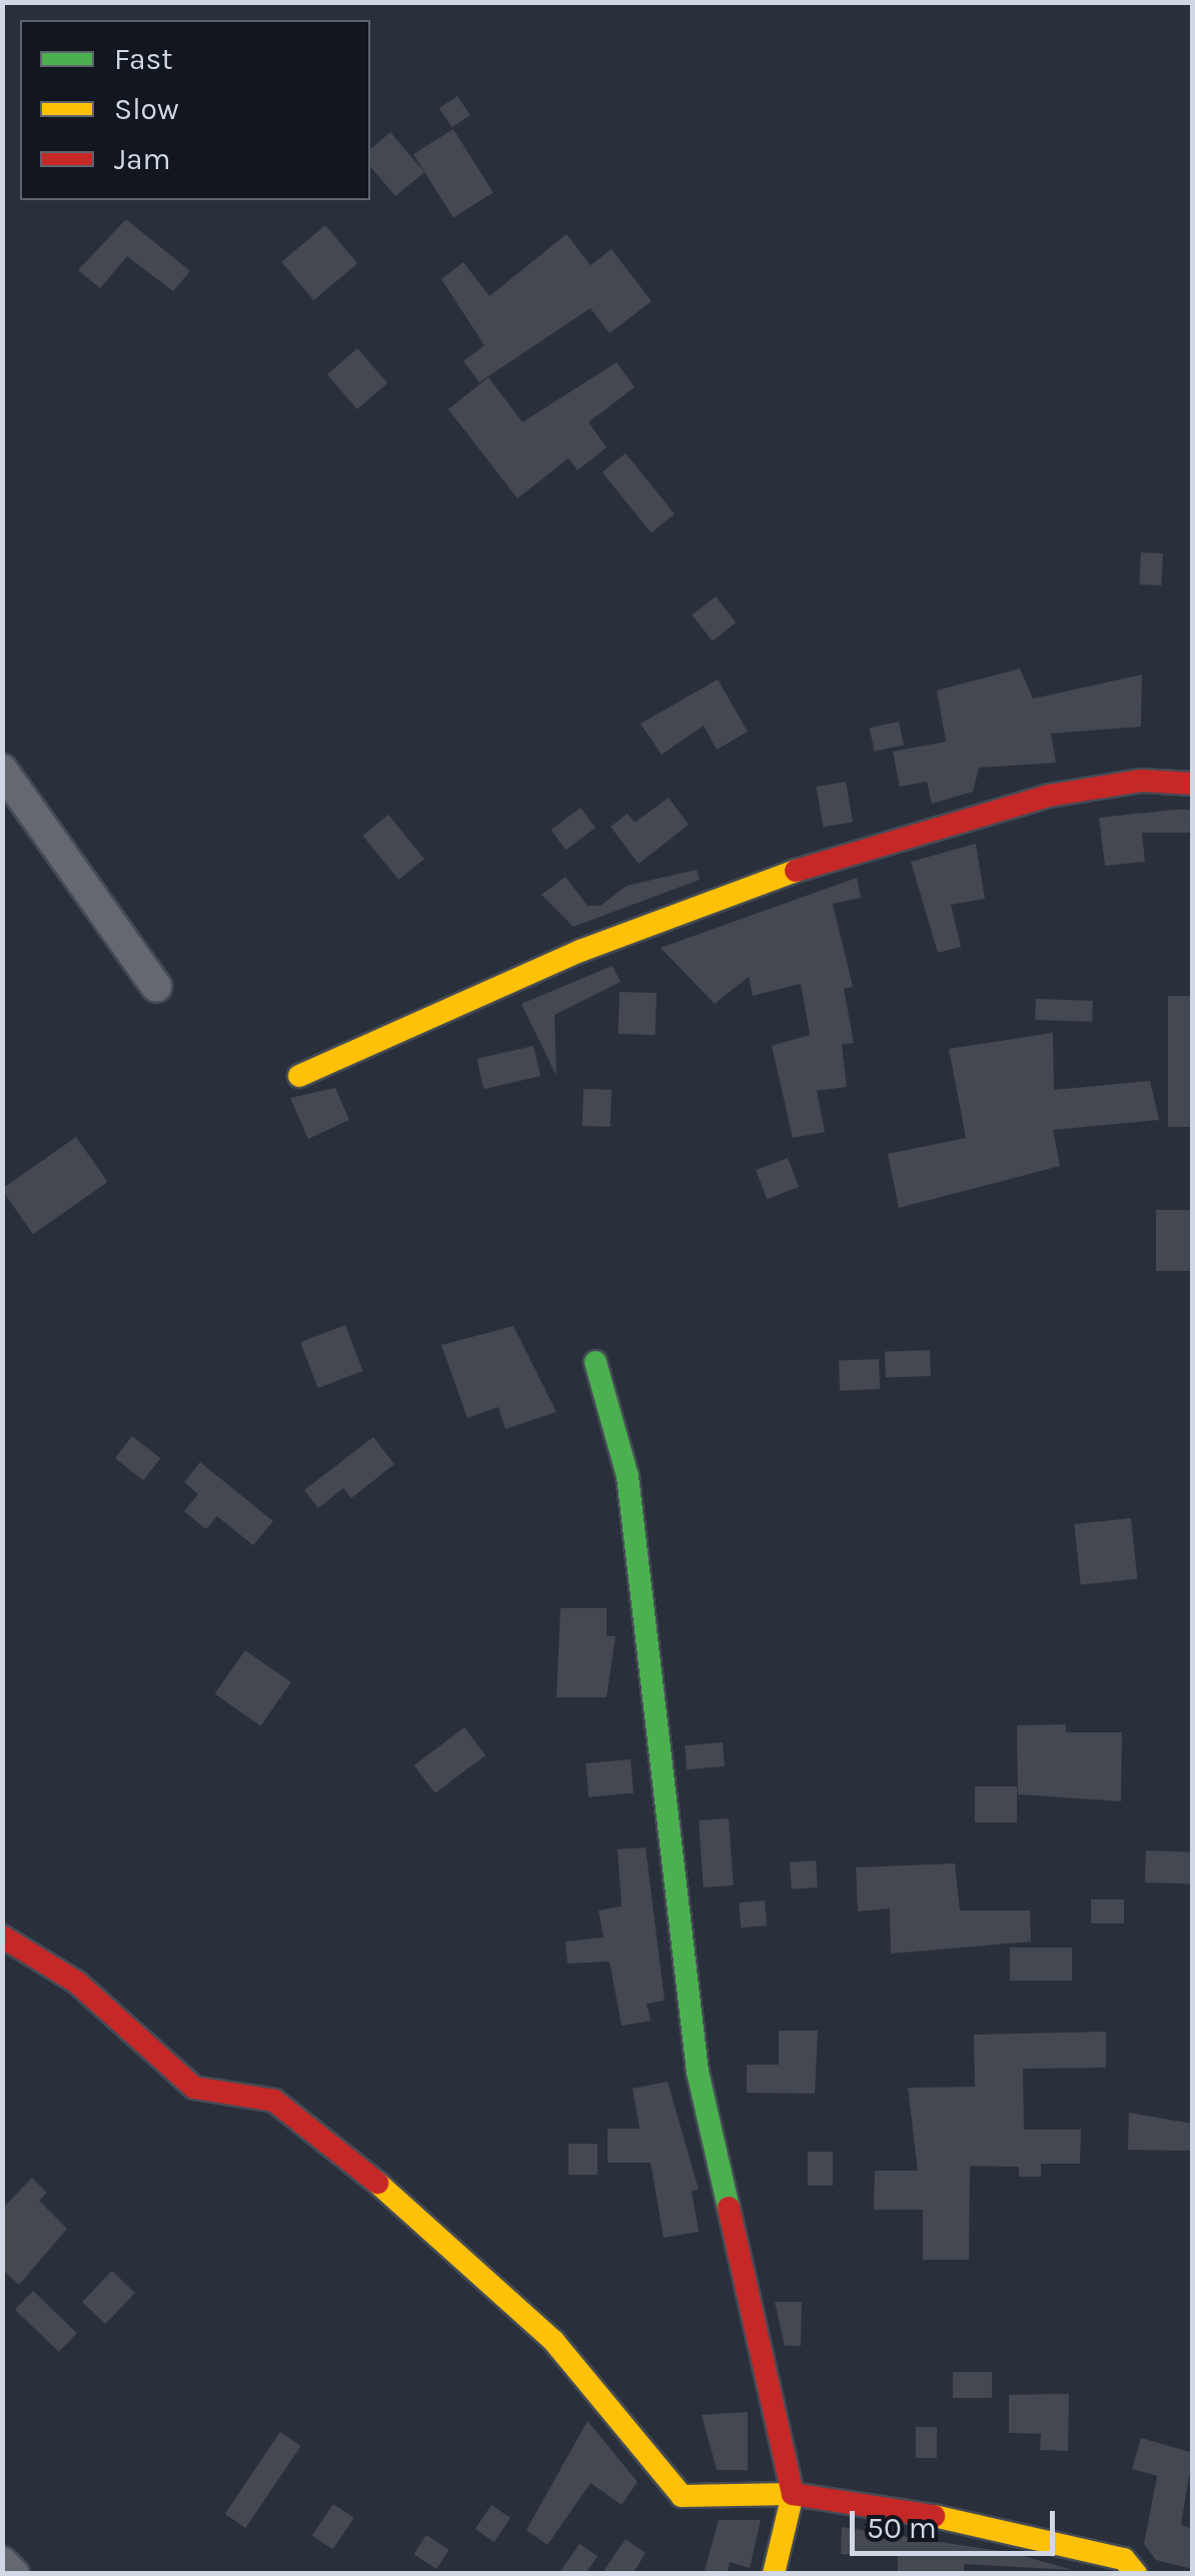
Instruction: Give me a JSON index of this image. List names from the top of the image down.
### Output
{
  "legend": ["Fast", "Slow", "Jam"],
  "scale_bar": "50 m"
}
